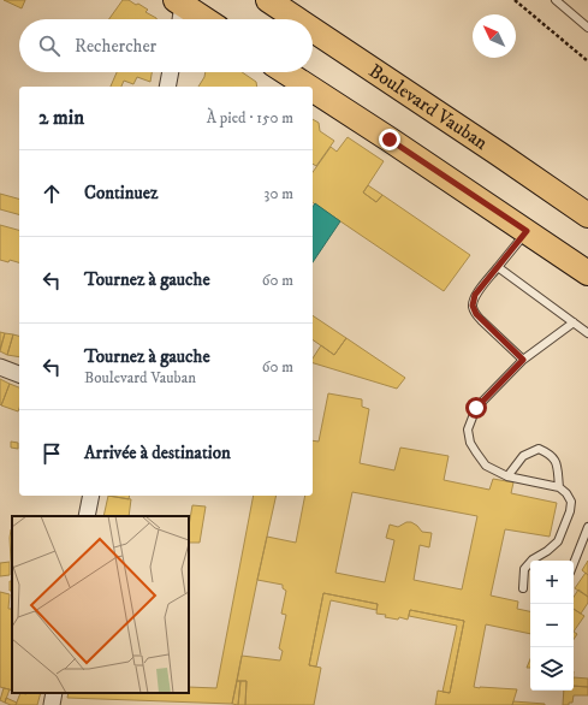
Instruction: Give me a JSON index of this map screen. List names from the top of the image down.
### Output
{
  "streets": {
    "main road": ["Boulevard Vauban"]
  },
  "north": "top left",
  "page": {
    "search": "Rechercher",
    "heading": ["2 min", "À pied · 150 m"],
    "list": [
      ["Continuez", "30 m"],
      ["Tournez à gauche", "60 m"],
      ["Tournez à gauche", "Boulevard Vauban", "60 m"],
      "Arrivée à destination"
    ],
    "map_buttons": ["+", "−"]
  }
}
